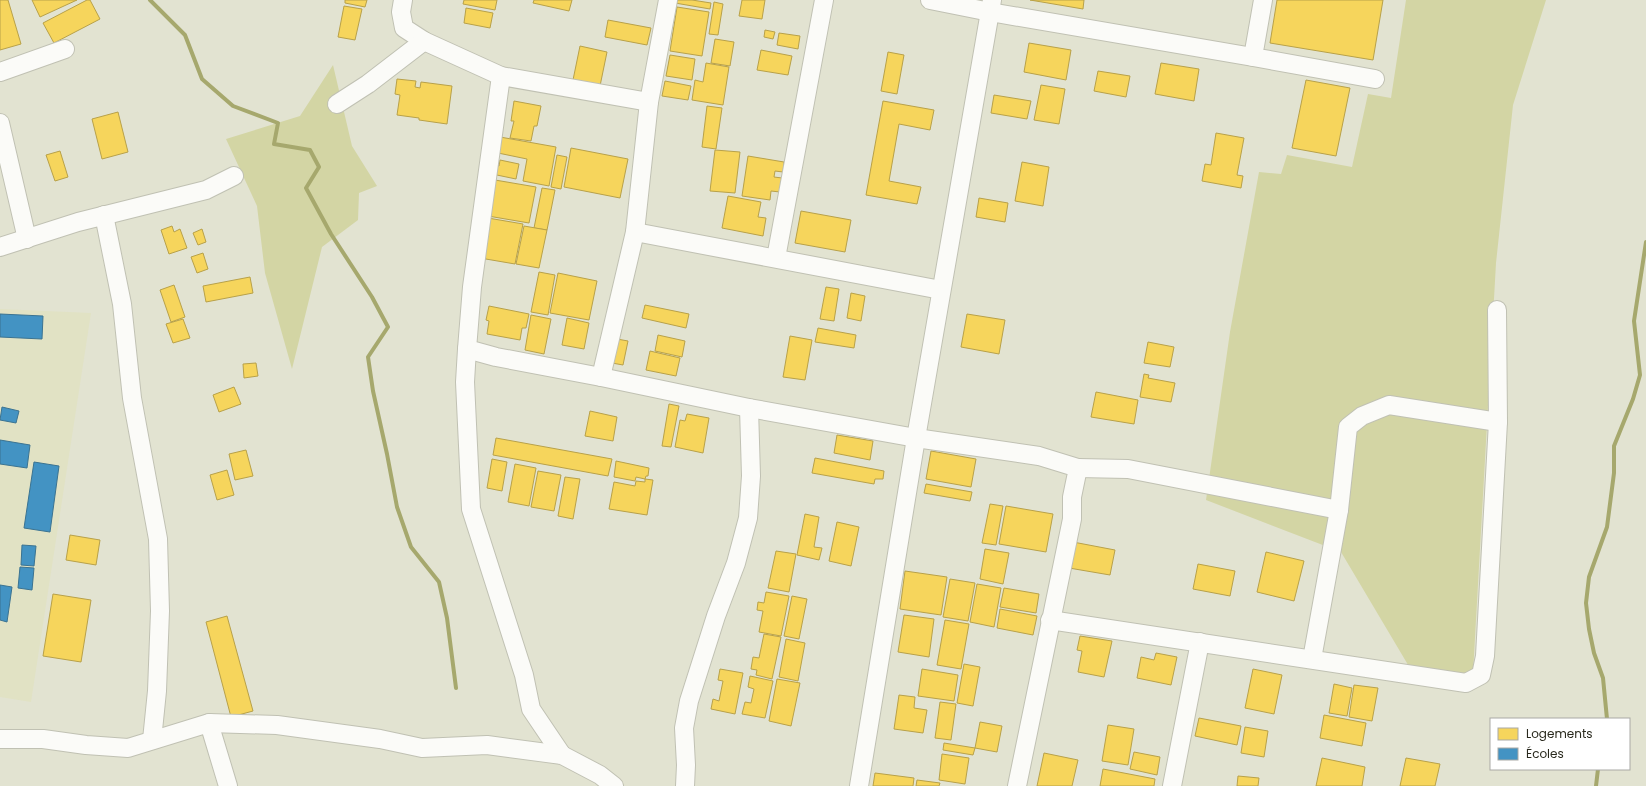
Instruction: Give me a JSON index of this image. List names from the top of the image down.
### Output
{
  "legend": ["Logements", "Écoles"]
}
